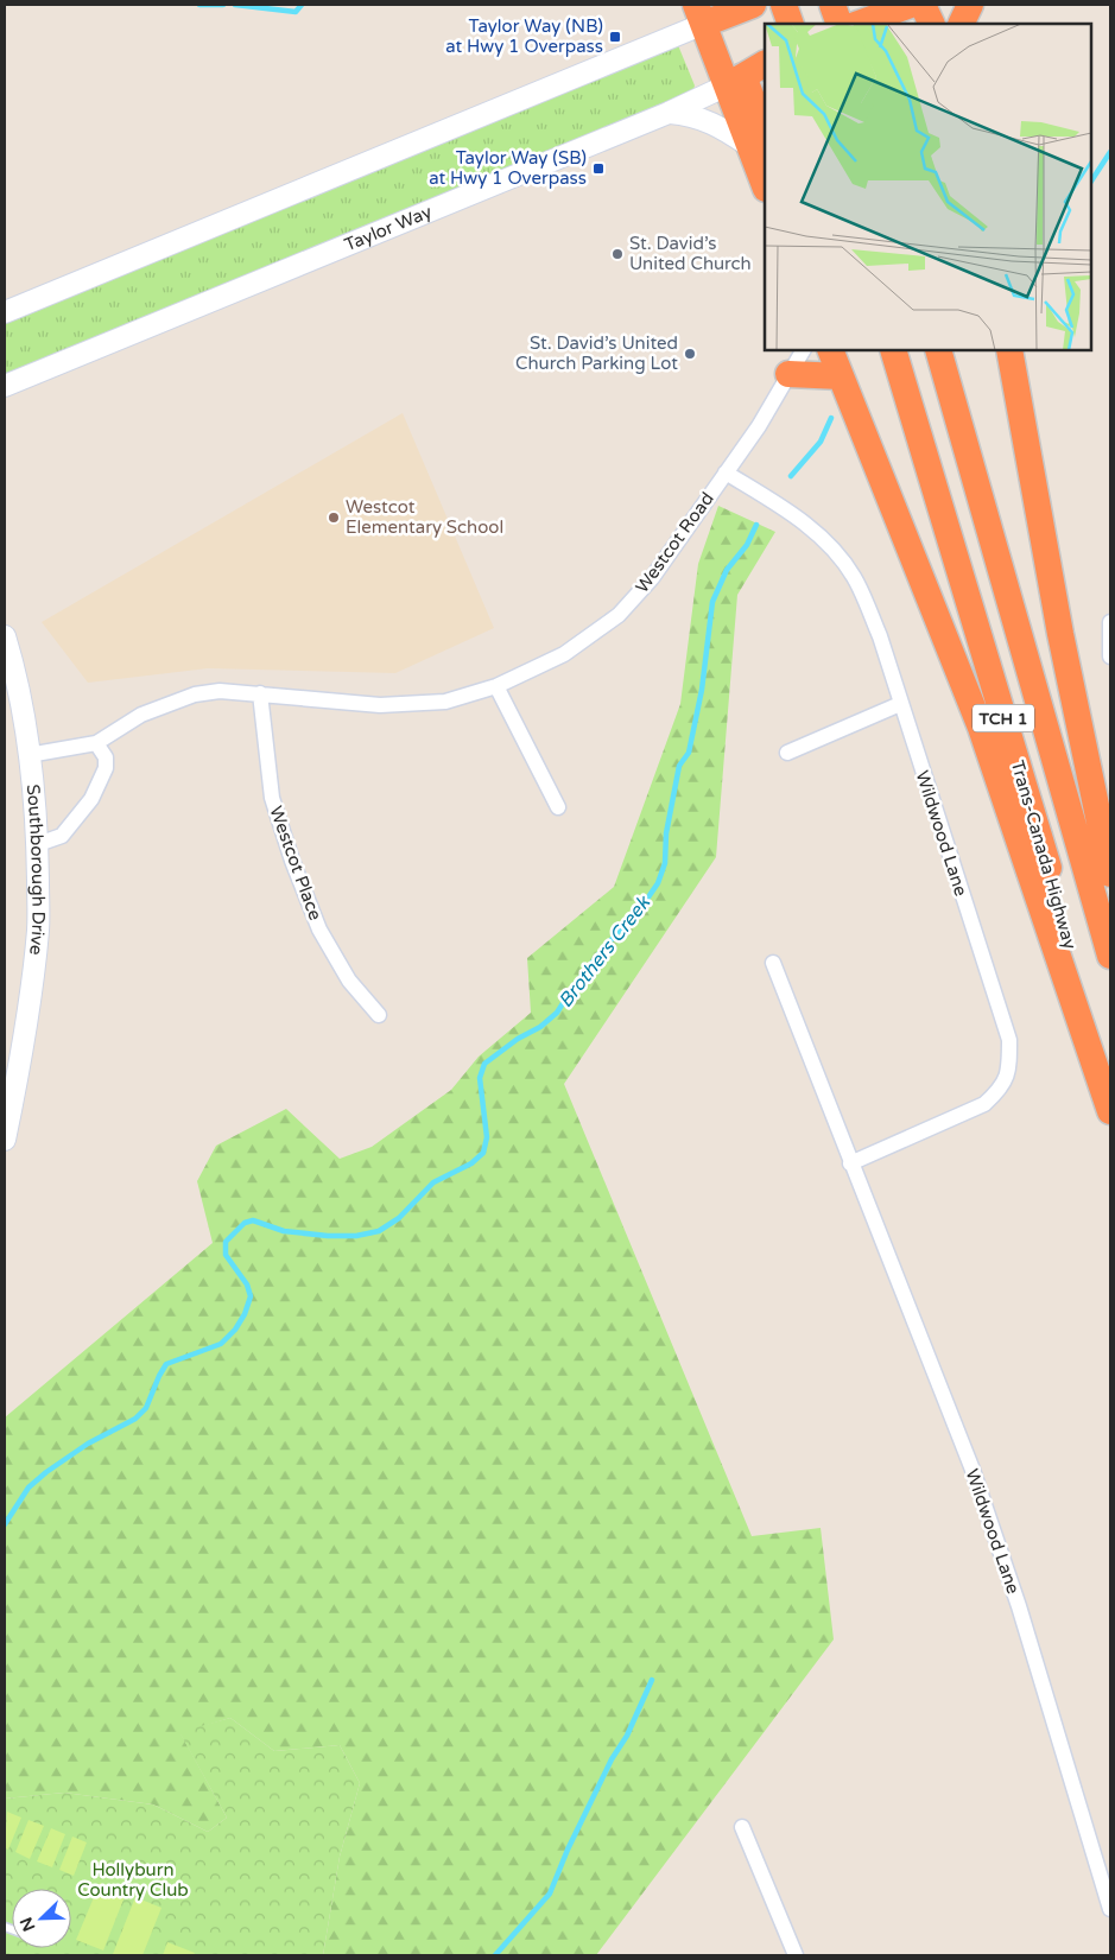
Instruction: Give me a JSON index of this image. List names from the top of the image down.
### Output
{
  "streets": {
    "highway": ["TCH 1", "Trans-Canada Highway"],
    "street": [
      "Taylor Way",
      "Westcot Road",
      "Wildwood Lane",
      "Westcot Place",
      "Southborough Drive"
    ]
  },
  "crossings": [
    ["Westcot Road", "Wildwood Lane"],
    ["Westcot Road", "Westcot Place"],
    ["Westcot Road", "Southborough Drive"]
  ],
  "water": ["Brothers Creek"],
  "parks": ["Hollyburn Country Club"],
  "places": {
    "transit": ["Taylor Way (NB) at Hwy 1 Overpass", "Taylor Way (SB) at Hwy 1 Overpass"],
    "other": ["St. David’s United Church", "St. David’s United Church Parking Lot", "Westcot Elementary School"]
  },
  "north": "bottom left"
}
